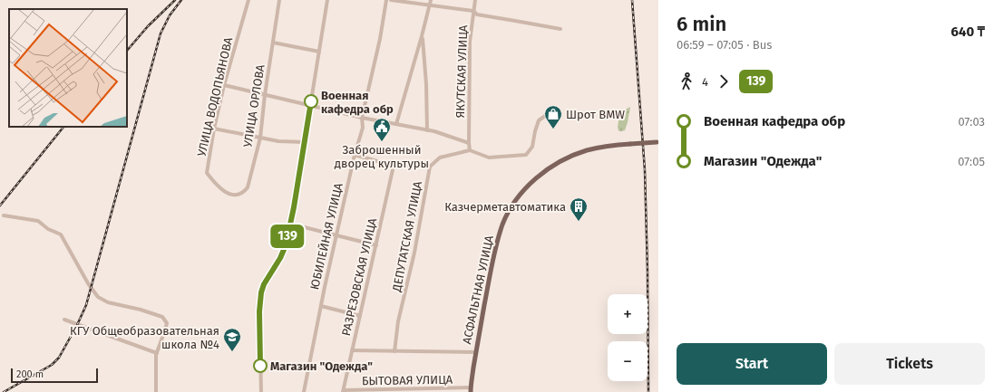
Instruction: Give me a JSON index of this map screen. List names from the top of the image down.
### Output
{
  "streets": {
    "main road": ["АСФАЛЬТНАЯ УЛИЦА"],
    "street": [
      "ЯКУТСКАЯ УЛИЦА",
      "УЛИЦА ВОДОПЬЯНОВА",
      "УЛИЦА ОРЛОВА",
      "ЮБИЛЕЙНАЯ УЛИЦА",
      "ДЕПУТАТСКАЯ УЛИЦА",
      "РАЗРЕЗОВСКАЯ УЛИЦА",
      "БЫТОВАЯ УЛИЦА"
    ]
  },
  "crossings": [
    ["ЯКУТСКАЯ УЛИЦА", "ДЕПУТАТСКАЯ УЛИЦА"],
    ["УЛИЦА ВОДОПЬЯНОВА", "УЛИЦА ОРЛОВА"],
    ["ДЕПУТАТСКАЯ УЛИЦА", "АСФАЛЬТНАЯ УЛИЦА"],
    ["РАЗРЕЗОВСКАЯ УЛИЦА", "АСФАЛЬТНАЯ УЛИЦА"],
    ["РАЗРЕЗОВСКАЯ УЛИЦА", "БЫТОВАЯ УЛИЦА"],
    ["АСФАЛЬТНАЯ УЛИЦА", "БЫТОВАЯ УЛИЦА"]
  ],
  "places": {
    "other": ["Военная кафедра обр", "Магазин \"Одежда\""],
    "shop": ["Шрот BMW"],
    "public building": ["Заброшенный дворец культуры"],
    "building": ["Казчерметавтоматика"],
    "school or university": ["КГУ Общеобразовательная школа №4"]
  },
  "lines": ["bus line 139"],
  "scale_bar": "200 m",
  "page": {
    "on_map": "139",
    "heading": ["6 min", "06:59 – 07:05 · Bus", "640 ₸"],
    "legs": ["4", "139"],
    "list": [
      {
        "name": "Военная кафедра обр",
        "value": "07:03"
      },
      {
        "name": "Магазин \"Одежда\"",
        "value": "07:05"
      }
    ],
    "map_buttons": ["+", "−"],
    "buttons": ["Start", "Tickets"],
    "scale": "200 m"
  }
}
